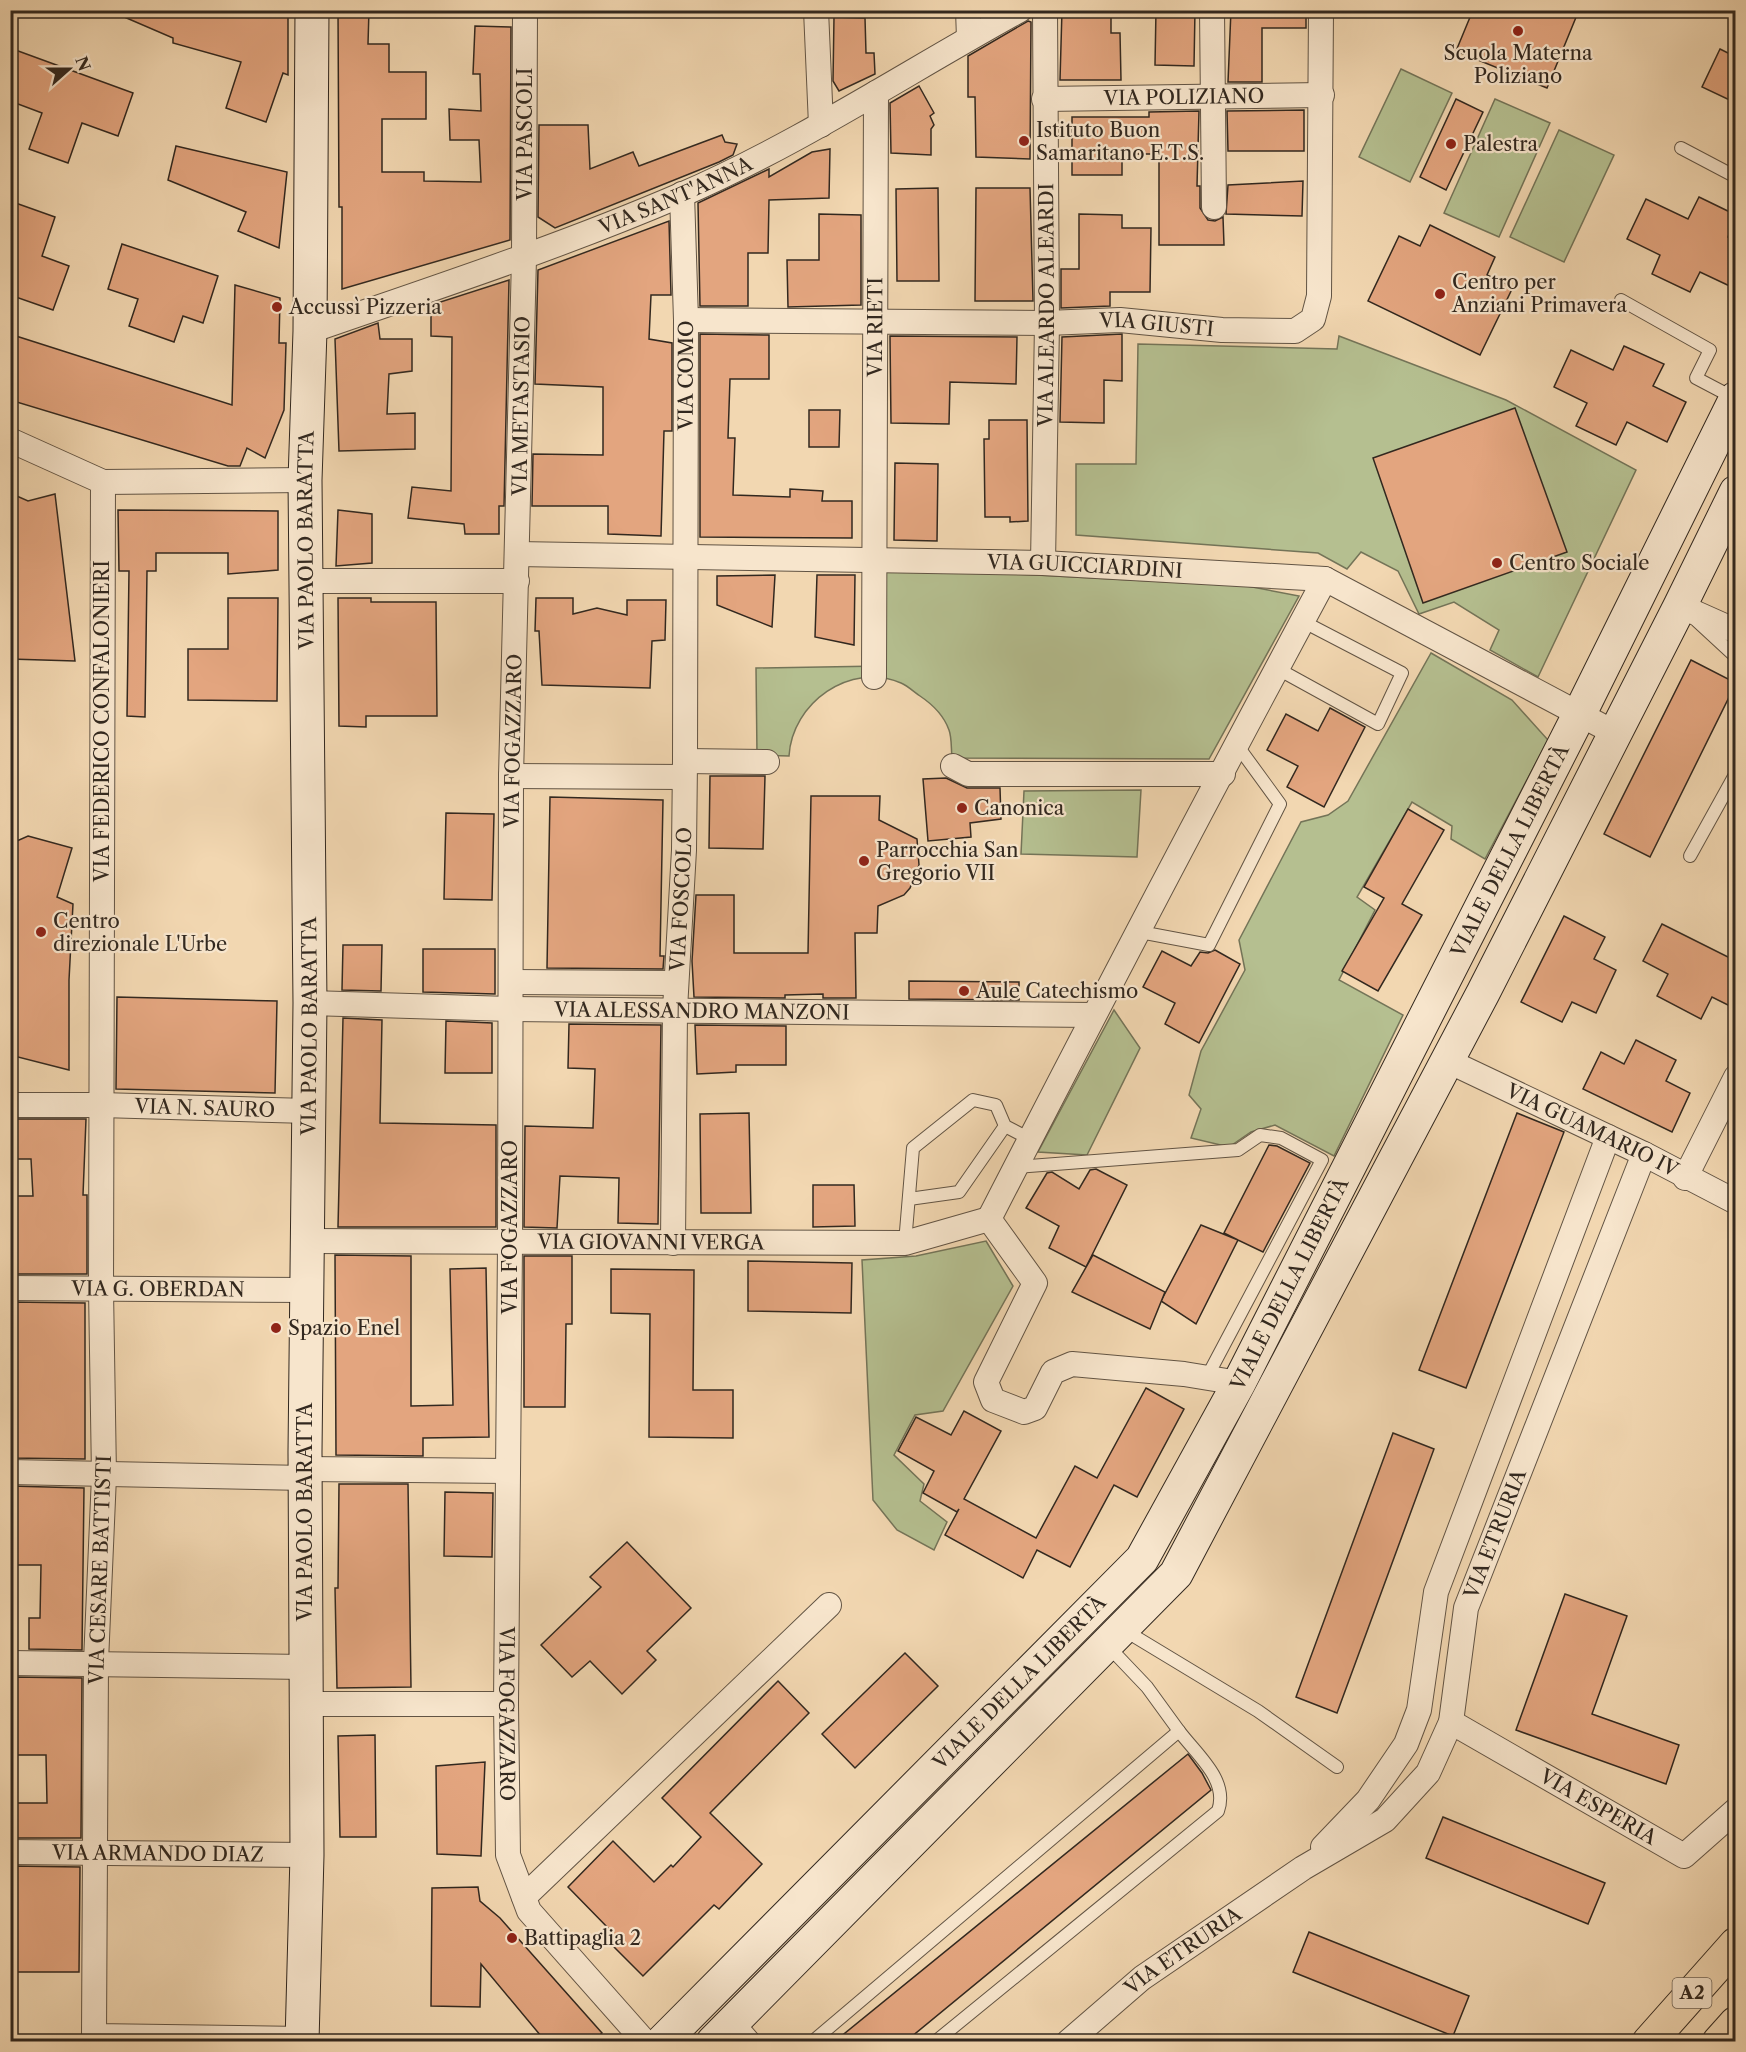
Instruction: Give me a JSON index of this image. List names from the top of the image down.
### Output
{
  "streets": {
    "highway": ["A2"],
    "street": [
      "VIA POLIZIANO",
      "VIA PASCOLI",
      "VIA SANT'ANNA",
      "VIA ALEARDO ALEARDI",
      "VIA GIUSTI",
      "VIA RIETI",
      "VIA COMO",
      "VIA METASTASIO",
      "VIA PAOLO BARATTA",
      "VIA GUICCIARDINI",
      "VIA FEDERICO CONFALONIERI",
      "VIA FOGAZZARO",
      "VIALE DELLA LIBERTÀ",
      "VIA FOSCOLO",
      "VIA ALESSANDRO MANZONI",
      "VIA N. SAURO",
      "VIA GUAMARIO IV",
      "VIA GIOVANNI VERGA",
      "VIA G. OBERDAN",
      "VIA ETRURIA",
      "VIA CESARE BATTISTI",
      "VIA ESPERIA",
      "VIA ARMANDO DIAZ"
    ]
  },
  "crossings": [
    ["VIA POLIZIANO", "VIA ALEARDO ALEARDI"],
    ["VIA POLIZIANO", "VIA GIUSTI"],
    ["VIA PASCOLI", "VIA SANT'ANNA"],
    ["VIA PASCOLI", "VIA METASTASIO"],
    ["VIA SANT'ANNA", "VIA RIETI"],
    ["VIA SANT'ANNA", "VIA COMO"],
    ["VIA SANT'ANNA", "VIA METASTASIO"],
    ["VIA SANT'ANNA", "VIA PAOLO BARATTA"],
    ["VIA ALEARDO ALEARDI", "VIA GIUSTI"],
    ["VIA ALEARDO ALEARDI", "VIA GUICCIARDINI"],
    ["VIA GIUSTI", "VIA RIETI"],
    ["VIA GIUSTI", "VIA COMO"],
    ["VIA RIETI", "VIA GUICCIARDINI"],
    ["VIA COMO", "VIA GUICCIARDINI"],
    ["VIA COMO", "VIA FOSCOLO"],
    ["VIA METASTASIO", "VIA GUICCIARDINI"],
    ["VIA METASTASIO", "VIA FOGAZZARO"],
    ["VIA PAOLO BARATTA", "VIA ALESSANDRO MANZONI"],
    ["VIA PAOLO BARATTA", "VIA N. SAURO"],
    ["VIA PAOLO BARATTA", "VIA GIOVANNI VERGA"],
    ["VIA PAOLO BARATTA", "VIA G. OBERDAN"],
    ["VIA PAOLO BARATTA", "VIA CESARE BATTISTI"],
    ["VIA PAOLO BARATTA", "VIA ARMANDO DIAZ"],
    ["VIA GUICCIARDINI", "VIA FOGAZZARO"],
    ["VIA GUICCIARDINI", "VIALE DELLA LIBERTÀ"],
    ["VIA GUICCIARDINI", "VIA FOSCOLO"],
    ["VIA FEDERICO CONFALONIERI", "VIA N. SAURO"],
    ["VIA FEDERICO CONFALONIERI", "VIA CESARE BATTISTI"],
    ["VIA FOGAZZARO", "VIA ALESSANDRO MANZONI"],
    ["VIA FOGAZZARO", "VIA GIOVANNI VERGA"],
    ["VIALE DELLA LIBERTÀ", "VIA GUAMARIO IV"],
    ["VIA FOSCOLO", "VIA ALESSANDRO MANZONI"],
    ["VIA FOSCOLO", "VIA GIOVANNI VERGA"],
    ["VIA N. SAURO", "VIA CESARE BATTISTI"],
    ["VIA GUAMARIO IV", "VIA ETRURIA"],
    ["VIA G. OBERDAN", "VIA CESARE BATTISTI"],
    ["VIA ETRURIA", "VIA ESPERIA"],
    ["VIA CESARE BATTISTI", "VIA ARMANDO DIAZ"]
  ],
  "places": [
    "Scuola Materna Poliziano",
    "Istituto Buon Samaritano E.T.S.",
    "Palestra",
    "Centro per Anziani Primavera",
    "Accussì Pizzeria",
    "Centro Sociale",
    "Canonica",
    "Parrocchia San Gregorio VII",
    "Centro direzionale L'Urbe",
    "Aule Catechismo",
    "Spazio Enel",
    "Battipaglia 2"
  ],
  "north": "right"
}
